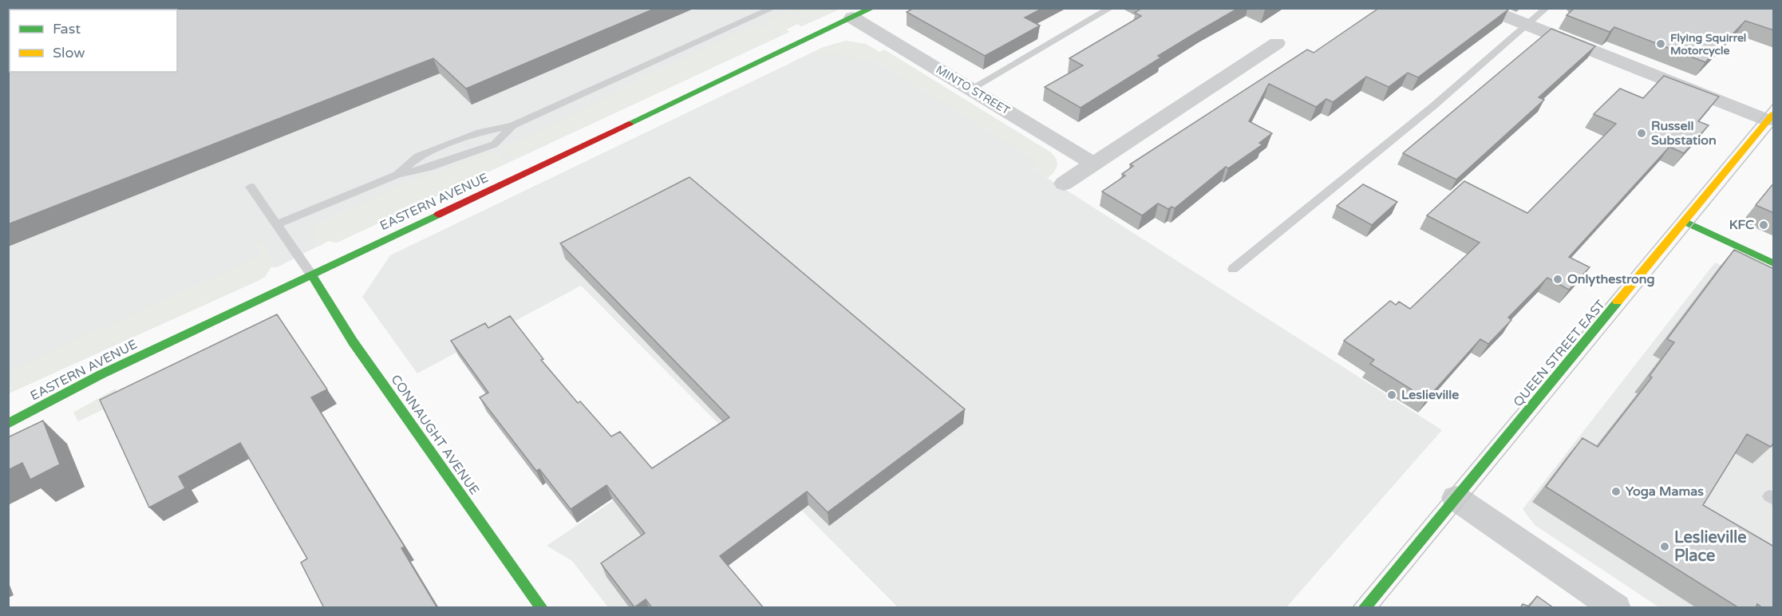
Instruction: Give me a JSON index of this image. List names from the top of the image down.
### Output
{
  "streets": {
    "main road": ["EASTERN AVENUE", "QUEEN STREET EAST", "CONNAUGHT AVENUE"],
    "street": ["MINTO STREET"]
  },
  "crossings": [
    ["MINTO STREET", "EASTERN AVENUE"],
    ["EASTERN AVENUE", "CONNAUGHT AVENUE"]
  ],
  "places": [
    "Flying Squirrel Motorcycle",
    "Russell Substation",
    "KFC",
    "Onlythestrong",
    "Leslieville",
    "Yoga Mamas",
    "Leslieville Place"
  ],
  "legend": ["Fast", "Slow"]
}
